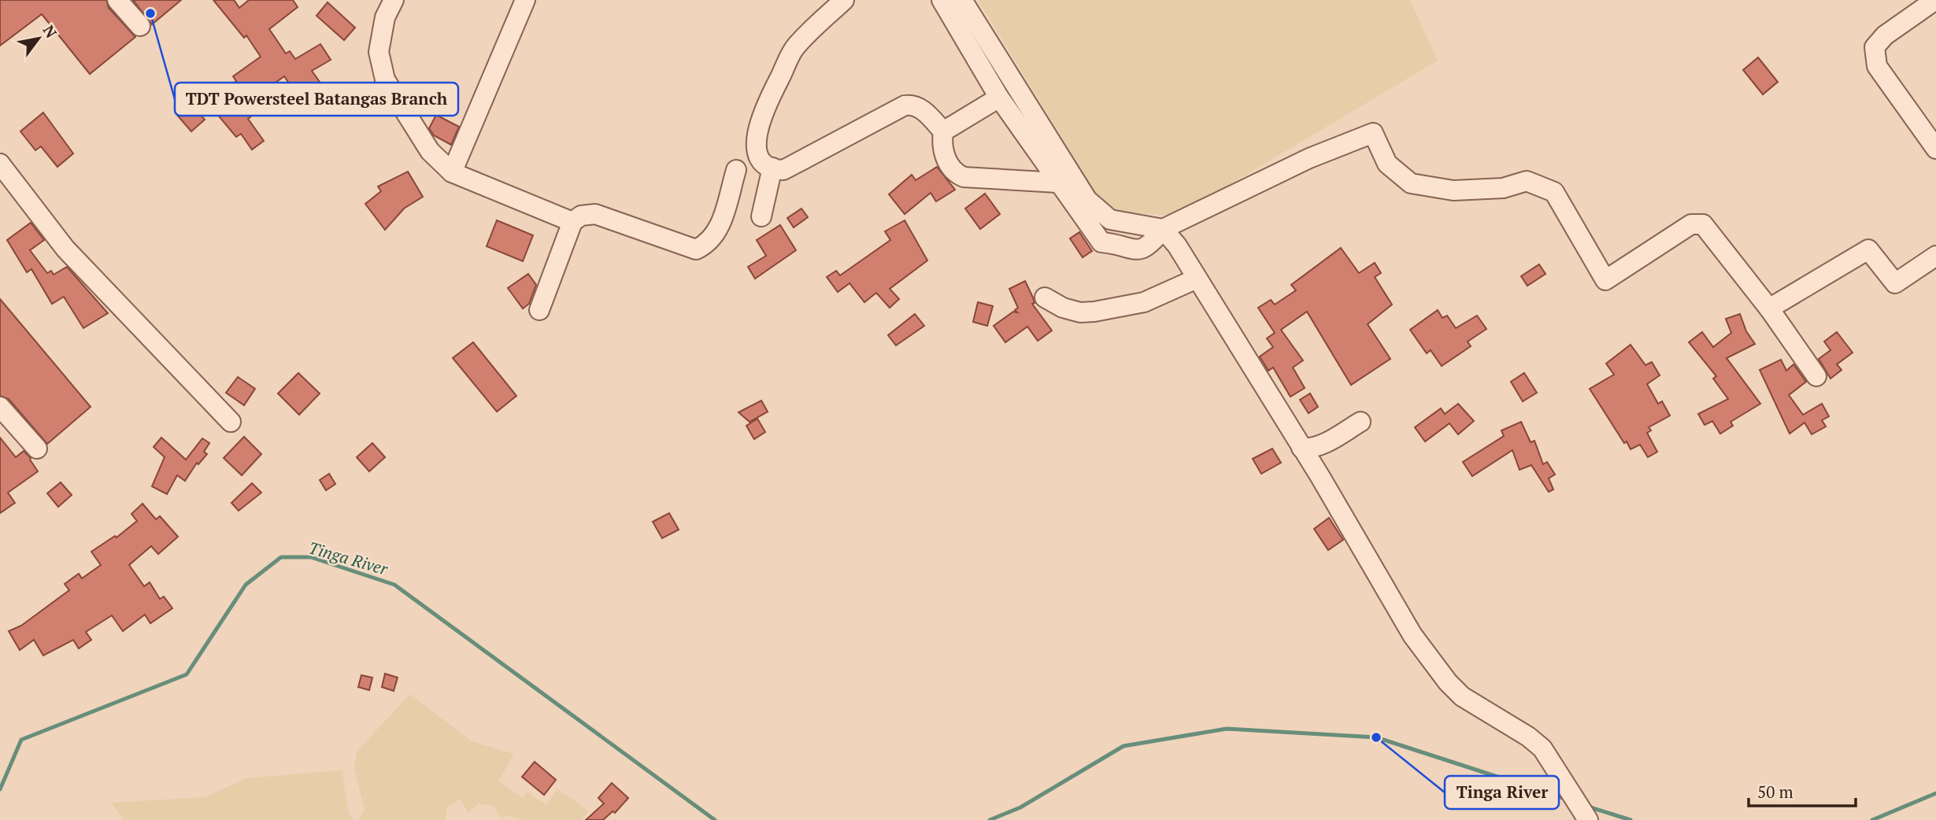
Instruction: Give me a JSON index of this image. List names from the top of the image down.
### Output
{
  "water": ["Tinga River"],
  "places": ["TDT Powersteel Batangas Branch", "Tinga River"],
  "scale_bar": "50 m",
  "north": "top right"
}
